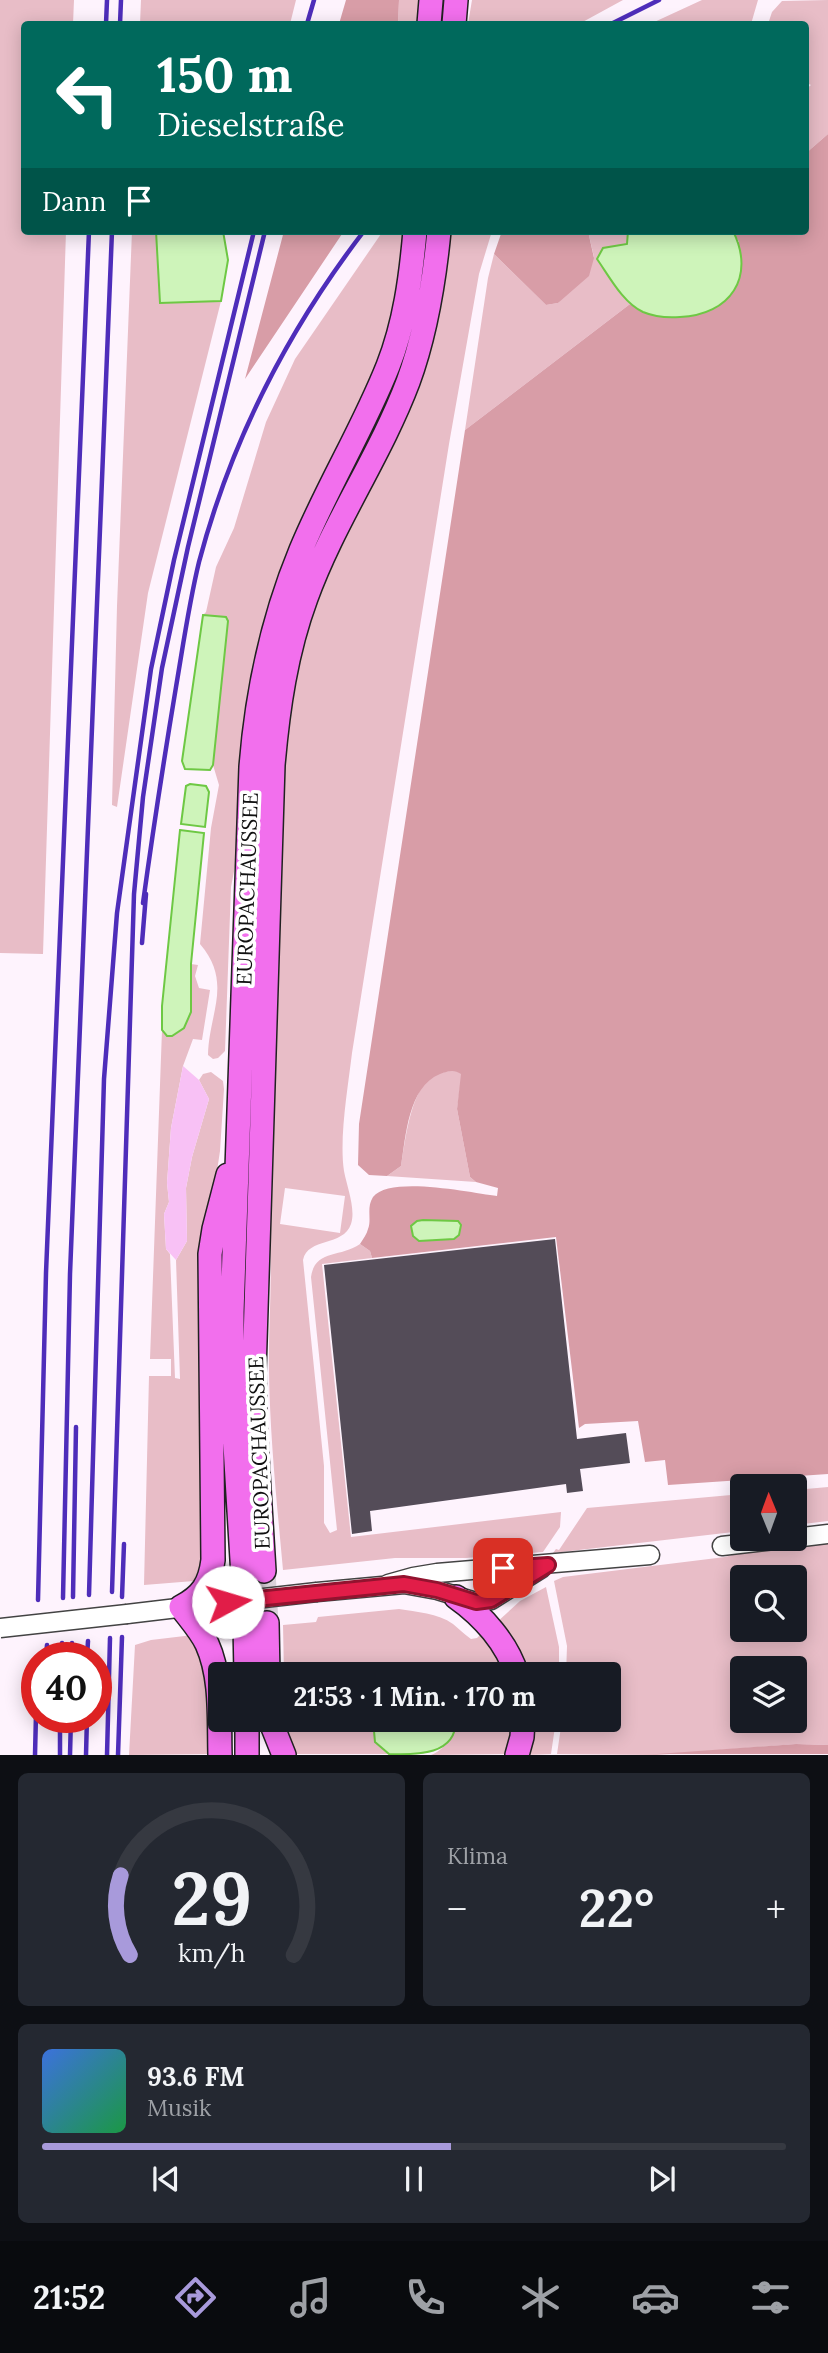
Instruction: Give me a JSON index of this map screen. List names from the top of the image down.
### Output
{
  "streets": {
    "main road": ["EUROPACHAUSSEE"]
  },
  "north": "top",
  "page": {
    "turn": ["150 m", "Dieselstraße"],
    "then": "Dann",
    "limit": "40",
    "trip": "21:53 · 1 Min. · 170 m",
    "tile": "Klima",
    "heat": ["−", "22°", "+"],
    "song": ["93.6 FM", "Musik"],
    "tabs": "21:52",
    "gauge": ["29", "km/h"]
  }
}
